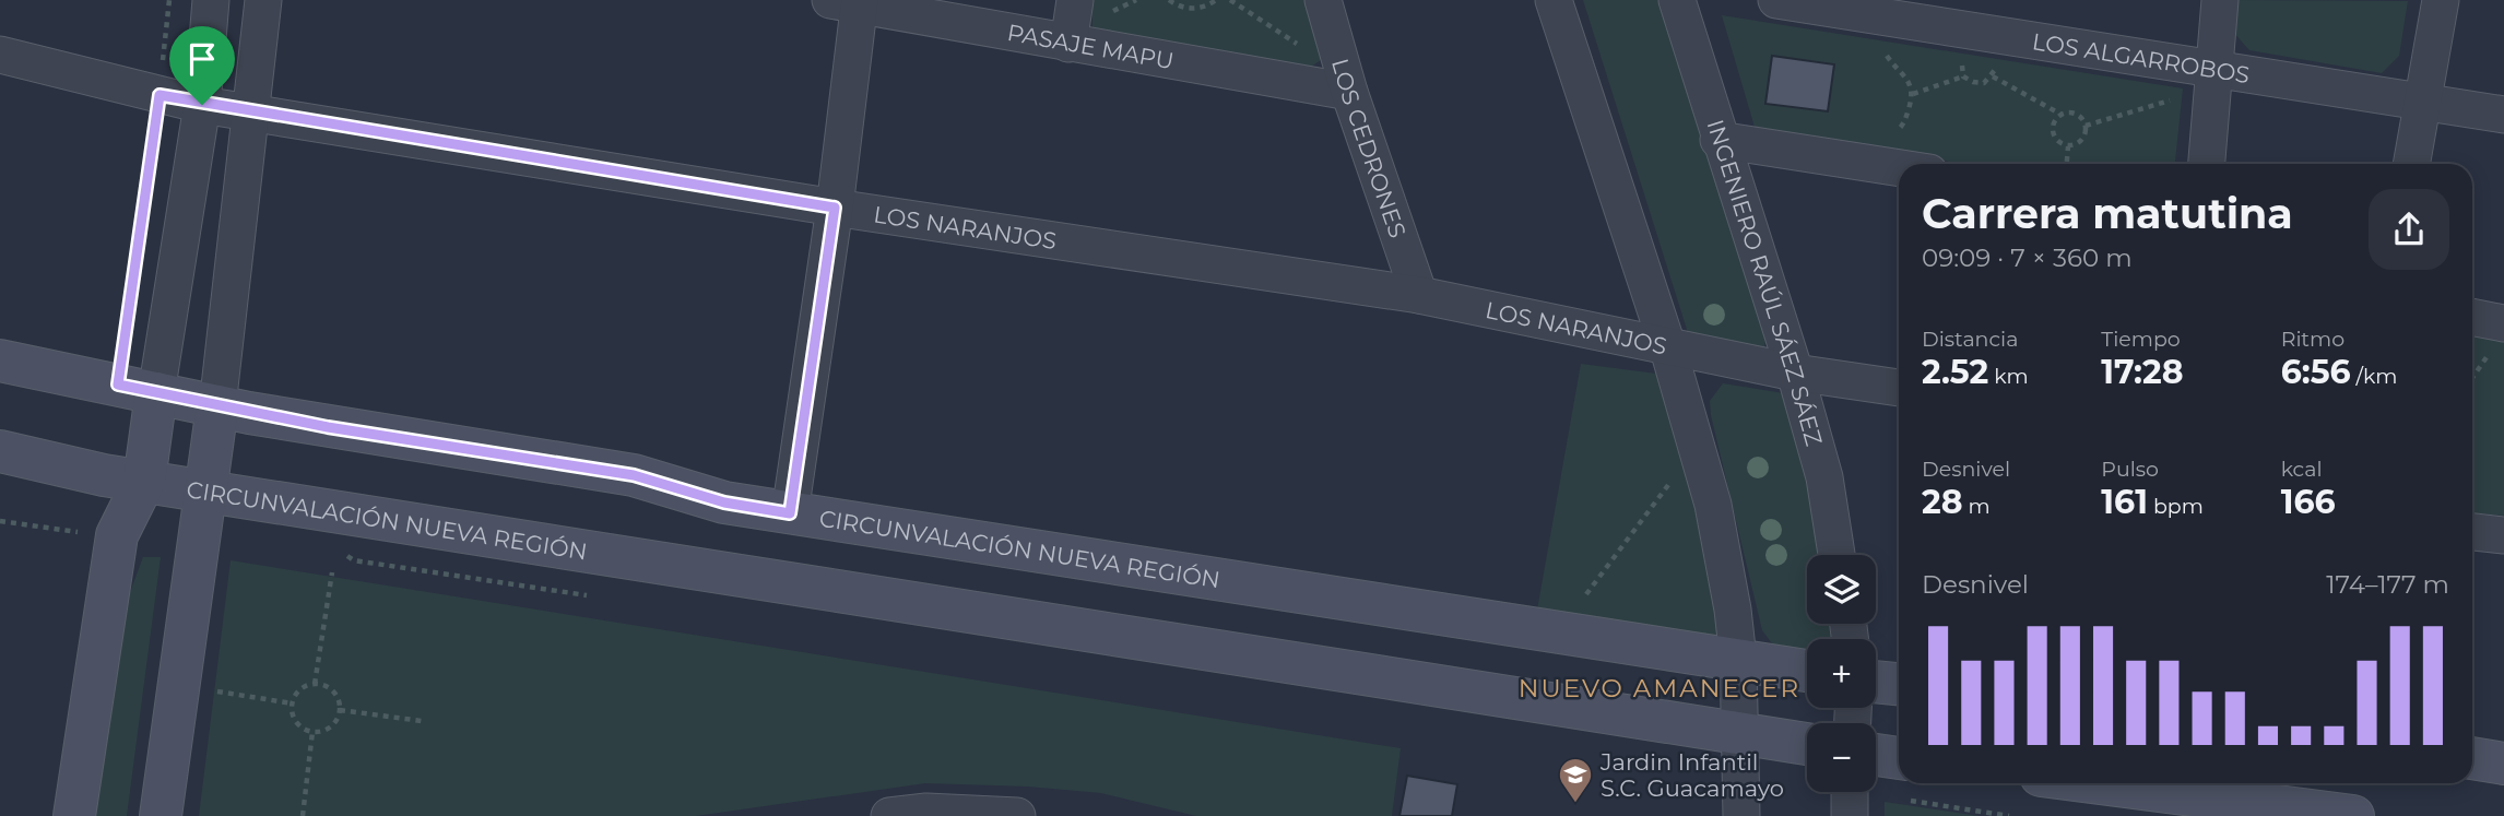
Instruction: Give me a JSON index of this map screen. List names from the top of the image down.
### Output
{
  "streets": {
    "main road": ["CIRCUNVALACIÓN NUEVA REGIÓN"],
    "street": [
      "PASAJE MAPU",
      "LOS ALGARROBOS",
      "LOS CEDRONES",
      "LOS NARANJOS",
      "INGENIERO RAÚL SÁEZ SÁEZ"
    ]
  },
  "crossings": [
    ["PASAJE MAPU", "LOS CEDRONES"],
    ["LOS CEDRONES", "LOS NARANJOS"],
    ["LOS NARANJOS", "INGENIERO RAÚL SÁEZ SÁEZ"]
  ],
  "districts": ["NUEVO AMANECER"],
  "places": {
    "school or university": ["Jardin Infantil S.C. Guacamayo"]
  },
  "page": {
    "heading": ["Carrera matutina", "09:09 · 7 × 360 m"],
    "stats": [
      ["Distancia", "2.52 km"],
      ["Tiempo", "17:28"],
      ["Ritmo", "6:56 /km"],
      ["Desnivel", "28 m"],
      ["Pulso", "161 bpm"],
      ["kcal", "166"]
    ],
    "chart": ["Desnivel", "174–177 m"],
    "map_buttons": ["+", "−"]
  }
}
